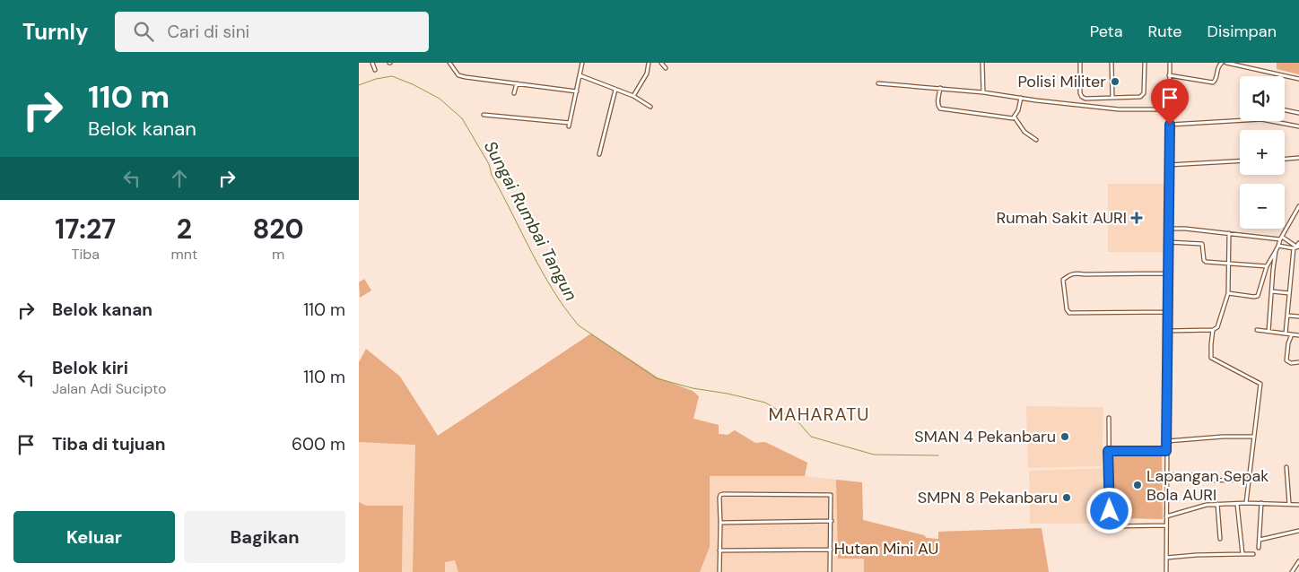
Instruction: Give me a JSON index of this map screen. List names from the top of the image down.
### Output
{
  "districts": ["MAHARATU"],
  "water": ["Sungai Rumbai Tangun"],
  "parks": ["Hutan Mini AU"],
  "places": {
    "other": [
      "Polisi Militer",
      "SMAN 4 Pekanbaru",
      "Lapangan Sepak Bola AURI",
      "SMPN 8 Pekanbaru"
    ],
    "health": ["Rumah Sakit AURI"]
  },
  "page": {
    "header": "Turnly",
    "search": "Cari di sini",
    "nav": ["Peta", "Rute", "Disimpan"],
    "turn": ["110 m", "Belok kanan"],
    "map_buttons": ["+", "−"],
    "eta": [
      "17:27",
      "Tiba",
      "2",
      "mnt",
      "820",
      "m"
    ],
    "list": [
      {
        "name": "Belok kanan",
        "value": "110 m"
      },
      {
        "name": "Belok kiri",
        "note": "Jalan Adi Sucipto",
        "value": "110 m"
      },
      {
        "name": "Tiba di tujuan",
        "value": "600 m"
      }
    ],
    "buttons": ["Keluar", "Bagikan"]
  }
}
